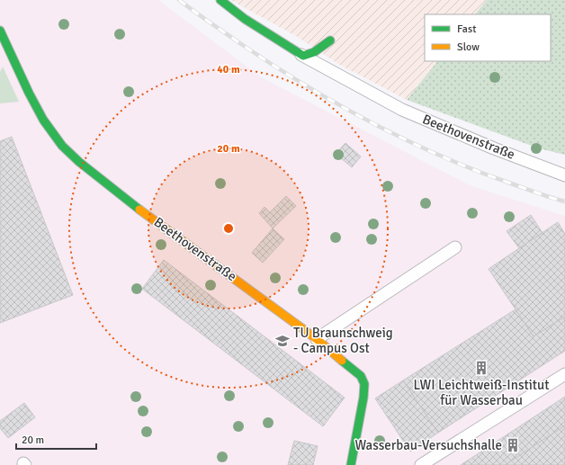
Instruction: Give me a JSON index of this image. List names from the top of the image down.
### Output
{
  "streets": {
    "street": ["Beethovenstraße"]
  },
  "places": {
    "school or university": ["TU Braunschweig - Campus Ost"],
    "building": ["LWI Leichtweiß-Institut für Wasserbau", "Wasserbau-Versuchshalle"]
  },
  "legend": ["Fast", "Slow"],
  "scale_bar": "20 m",
  "rings": ["40 m", "20 m"]
}
